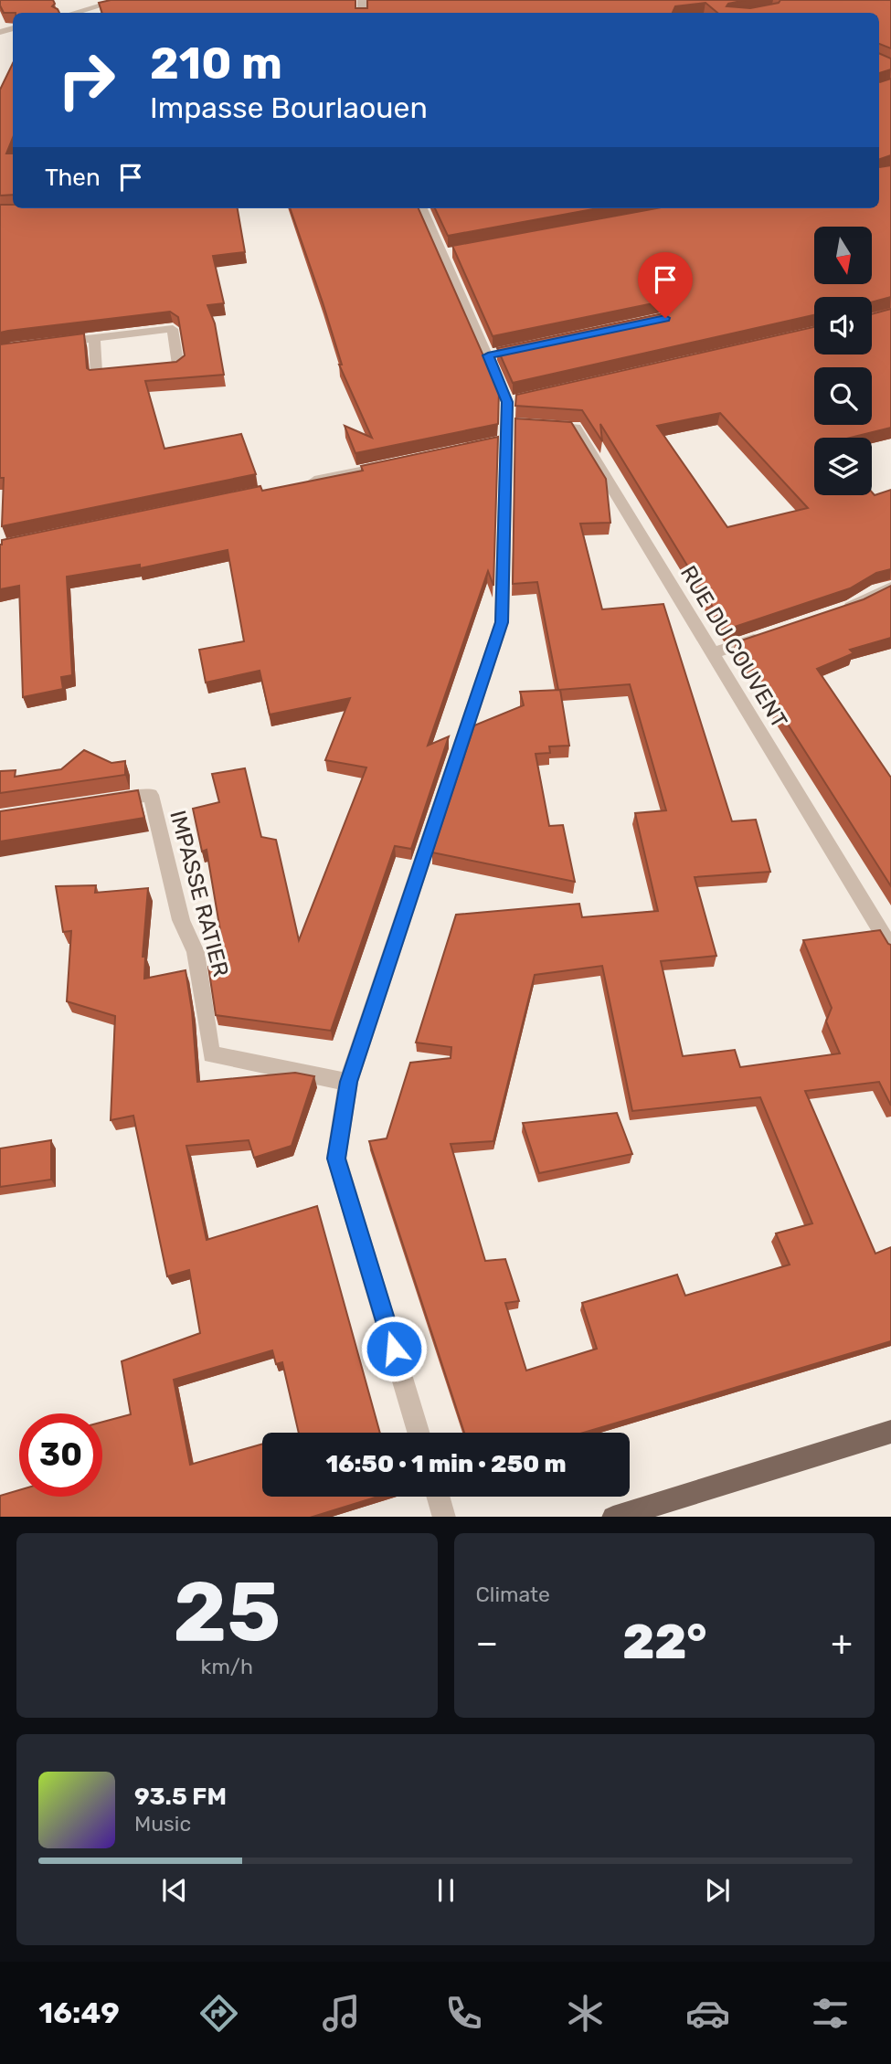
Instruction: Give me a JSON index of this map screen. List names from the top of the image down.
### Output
{
  "streets": {
    "street": ["RUE DU COUVENT", "IMPASSE RATIER"]
  },
  "north": "bottom",
  "page": {
    "turn": ["210 m", "Impasse Bourlaouen"],
    "then": "Then",
    "limit": "30",
    "trip": "16:50 · 1 min · 250 m",
    "tile": [
      ["25", "km/h"],
      "Climate"
    ],
    "heat": ["−", "22°", "+"],
    "song": ["93.5 FM", "Music"],
    "tabs": "16:49"
  }
}
